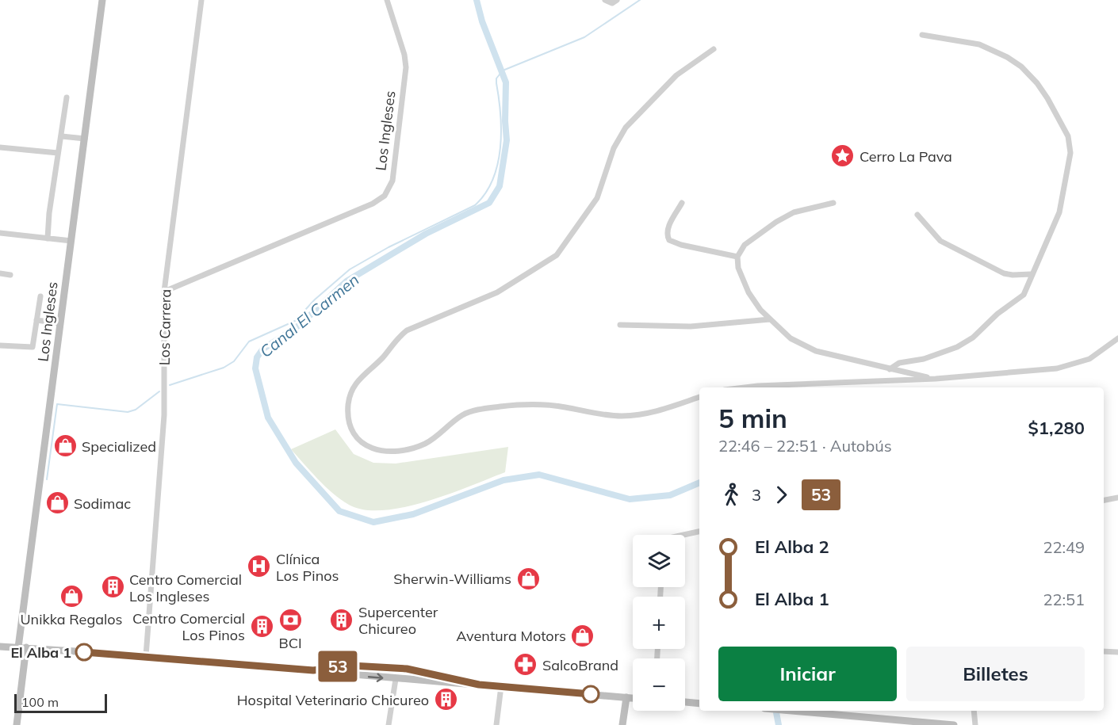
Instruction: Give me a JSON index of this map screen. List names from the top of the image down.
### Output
{
  "streets": {
    "main road": ["Los Ingleses"],
    "street": ["Los Carrera"]
  },
  "crossings": [
    ["Los Ingleses", "Los Carrera"]
  ],
  "water": ["Canal El Carmen"],
  "places": {
    "place": ["Cerro La Pava"],
    "shop": [
      "Specialized",
      "Sodimac",
      "Sherwin-Williams",
      "Unikka Regalos",
      "Aventura Motors"
    ],
    "hospital": ["Clínica Los Pinos"],
    "building": [
      "Centro Comercial Los Ingleses",
      "Supercenter Chicureo",
      "Centro Comercial Los Pinos",
      "Hospital Veterinario Chicureo"
    ],
    "bank": ["BCI"],
    "other": ["El Alba 1"],
    "pharmacy": ["SalcoBrand"]
  },
  "lines": ["bus line 53"],
  "scale_bar": "100 m",
  "page": {
    "on_map": "53",
    "heading": ["5 min", "22:46 – 22:51 · Autobús", "$1,280"],
    "legs": ["3", "53"],
    "list": [
      {
        "name": "El Alba 2",
        "value": "22:49"
      },
      {
        "name": "El Alba 1",
        "value": "22:51"
      }
    ],
    "map_buttons": ["+", "−"],
    "buttons": ["Iniciar", "Billetes"],
    "scale": "100 m"
  }
}
